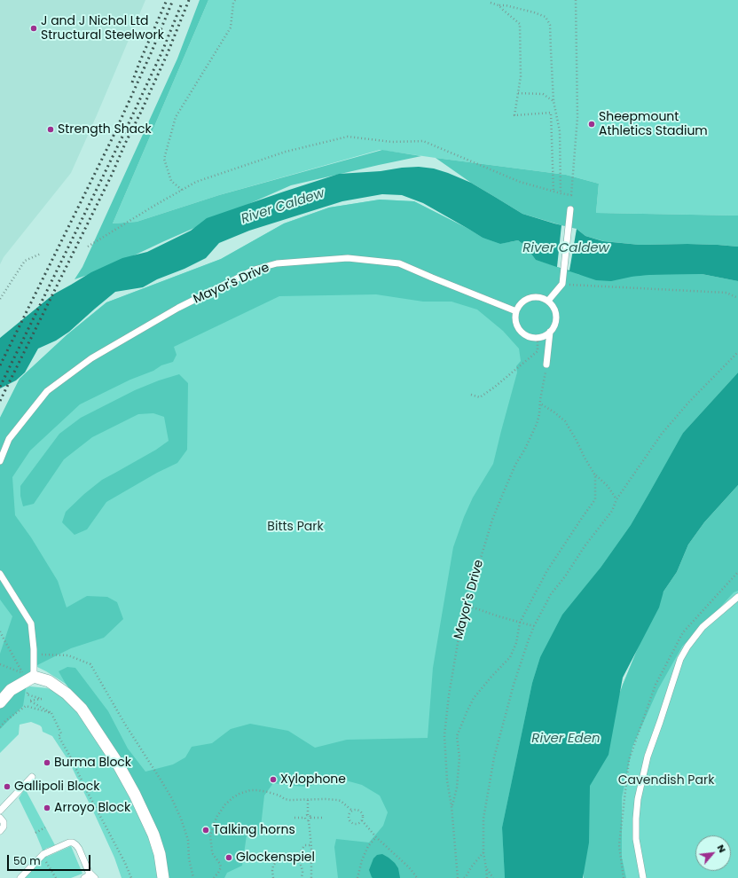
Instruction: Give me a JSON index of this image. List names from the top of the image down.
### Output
{
  "streets": {
    "lane": ["Mayor's Drive"]
  },
  "water": ["River Caldew", "River Eden"],
  "parks": ["Bitts Park", "Cavendish Park"],
  "places": [
    "J and J Nichol Ltd Structural Steelwork",
    "Sheepmount Athletics Stadium",
    "Strength Shack",
    "Burma Block",
    "Xylophone",
    "Gallipoli Block",
    "Arroyo Block",
    "Talking horns",
    "Glockenspiel"
  ],
  "scale_bar": "50 m",
  "north": "top right"
}
